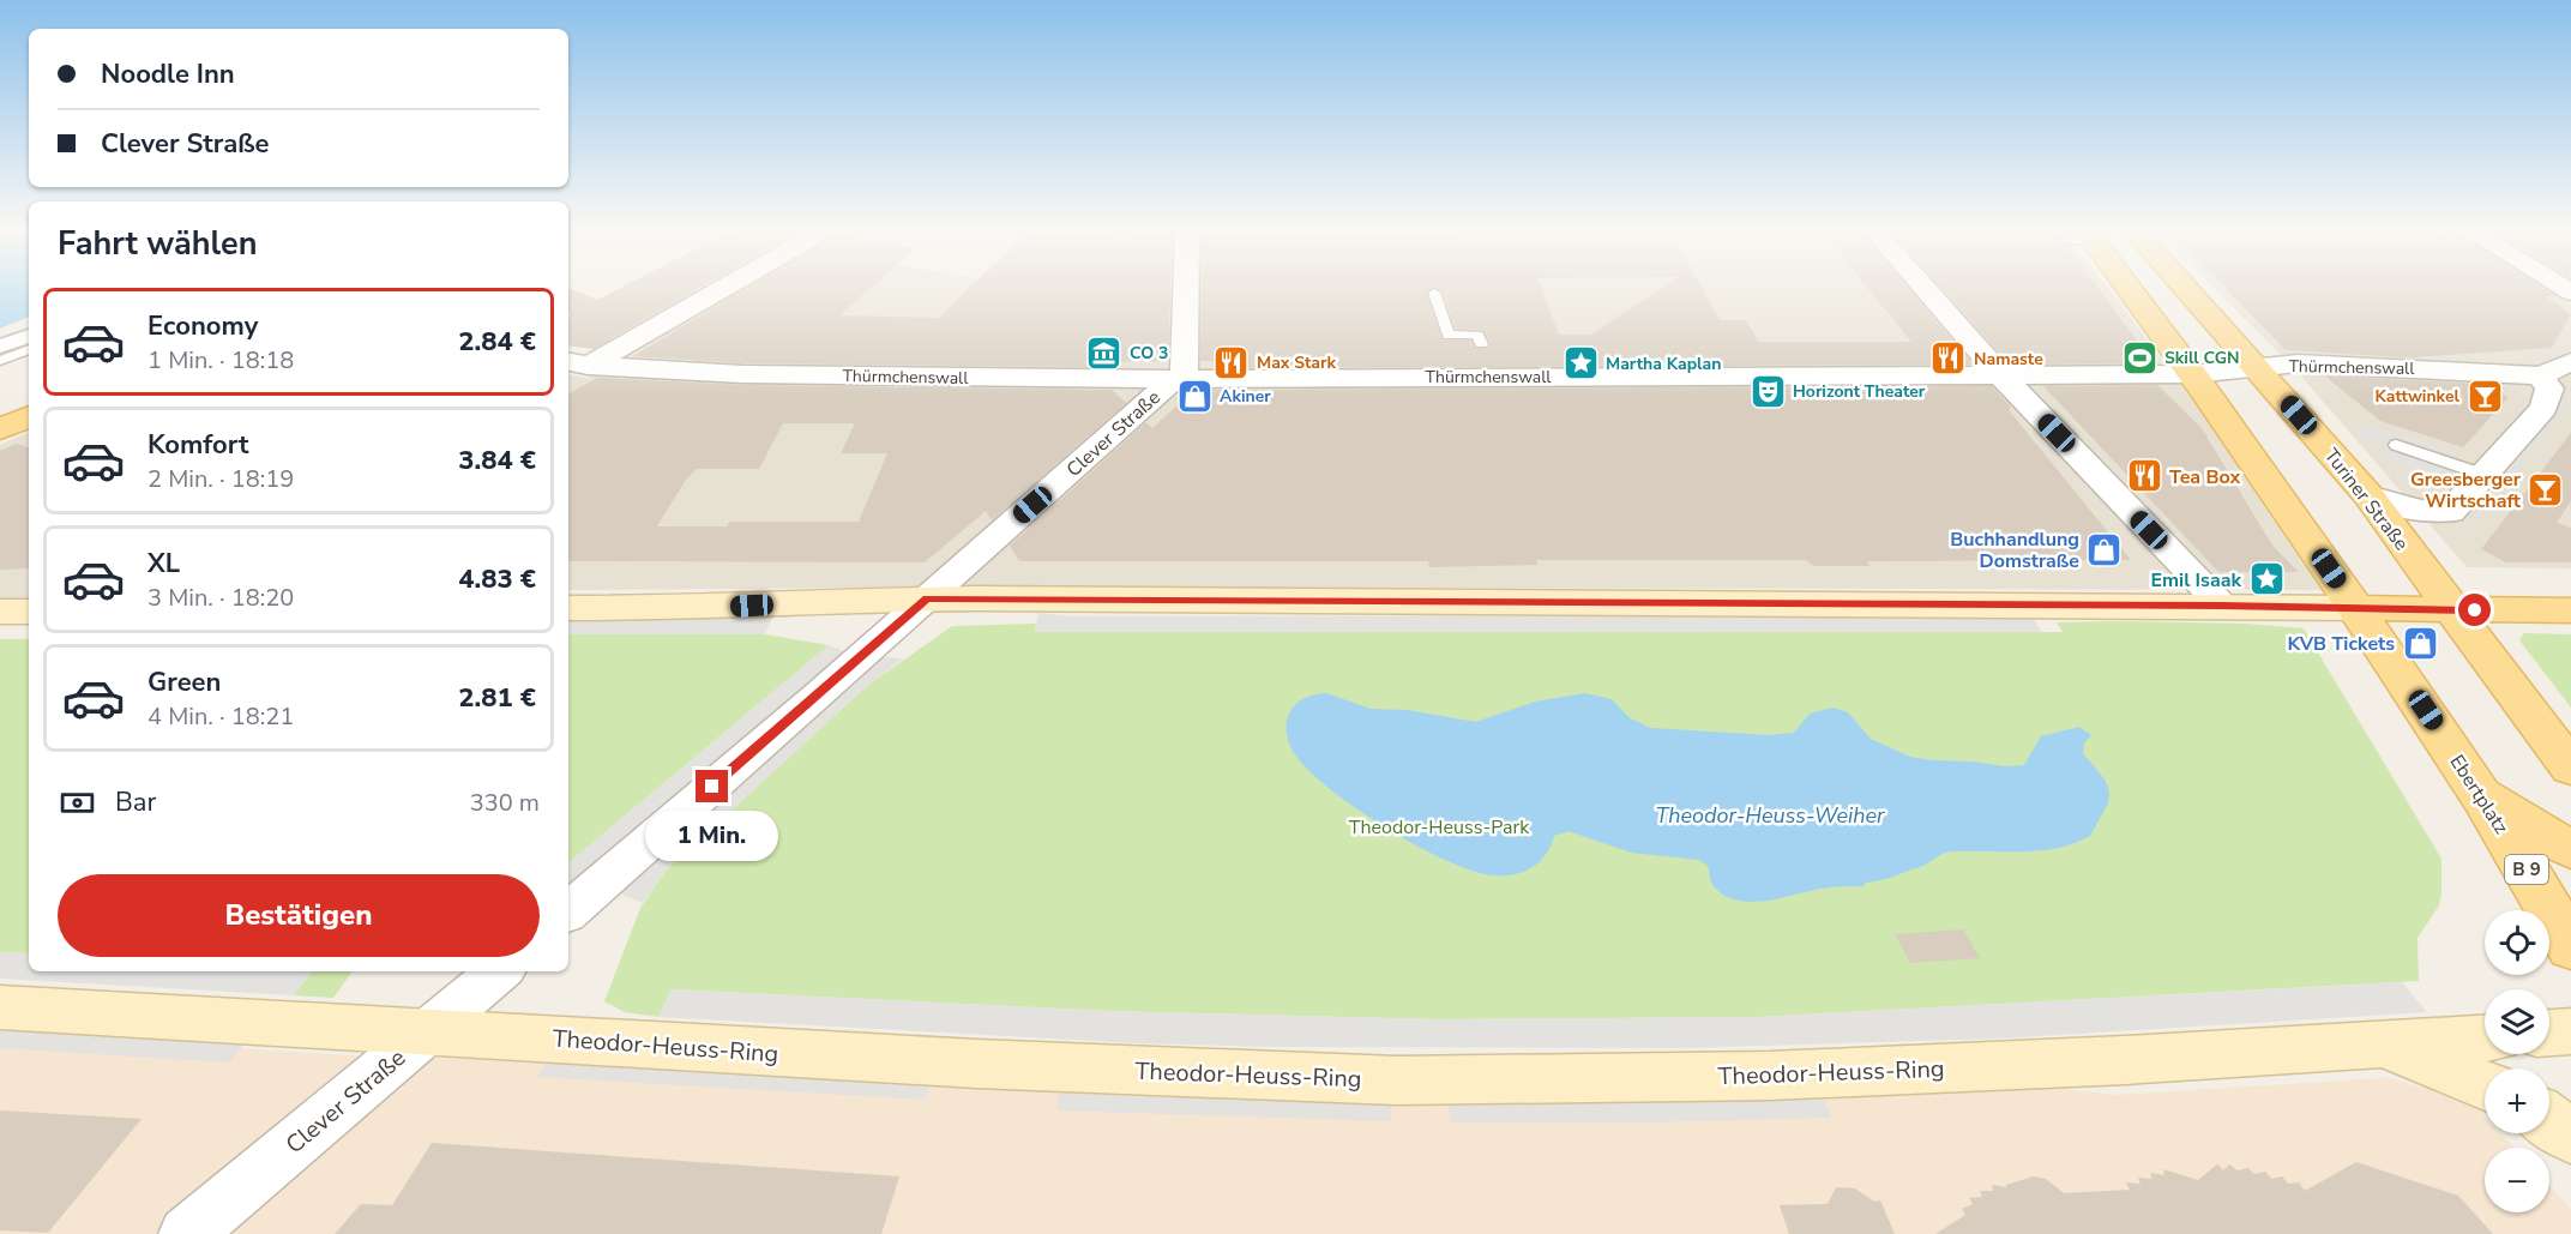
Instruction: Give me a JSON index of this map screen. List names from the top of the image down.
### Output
{
  "streets": {
    "main road": [
      "Turiner Straße",
      "Ebertplatz",
      "B 9",
      "Theodor-Heuss-Ring"
    ],
    "street": ["Thürmchenswall", "Clever Straße"]
  },
  "crossings": [
    ["Thürmchenswall", "Clever Straße"],
    ["Thürmchenswall", "Turiner Straße"],
    ["Clever Straße", "Theodor-Heuss-Ring"],
    ["Ebertplatz", "B 9"]
  ],
  "water": ["Theodor-Heuss-Weiher"],
  "parks": ["Theodor-Heuss-Park"],
  "places": {
    "museum": ["CO 3"],
    "sports": ["Skill CGN"],
    "restaurant": ["Namaste", "Max Stark", "Tea Box"],
    "place": ["Martha Kaplan", "Emil Isaak"],
    "theatre": ["Horizont Theater"],
    "shop": ["Akiner", "Buchhandlung Domstraße", "KVB Tickets"],
    "bar": ["Kattwinkel", "Greesberger Wirtschaft"]
  },
  "page": {
    "banner": ["Noodle Inn", "Clever Straße"],
    "heading": "Fahrt wählen",
    "list": [
      {
        "name": "Economy",
        "note": "1 Min. · 18:18",
        "value": "2.84 €"
      },
      {
        "name": "Komfort",
        "note": "2 Min. · 18:19",
        "value": "3.84 €"
      },
      {
        "name": "XL",
        "note": "3 Min. · 18:20",
        "value": "4.83 €"
      },
      {
        "name": "Green",
        "note": "4 Min. · 18:21",
        "value": "2.81 €"
      }
    ],
    "pay": ["Bar", "330 m"],
    "bubble": "1 Min.",
    "buttons": "Bestätigen",
    "map_buttons": ["+", "−"]
  }
}
